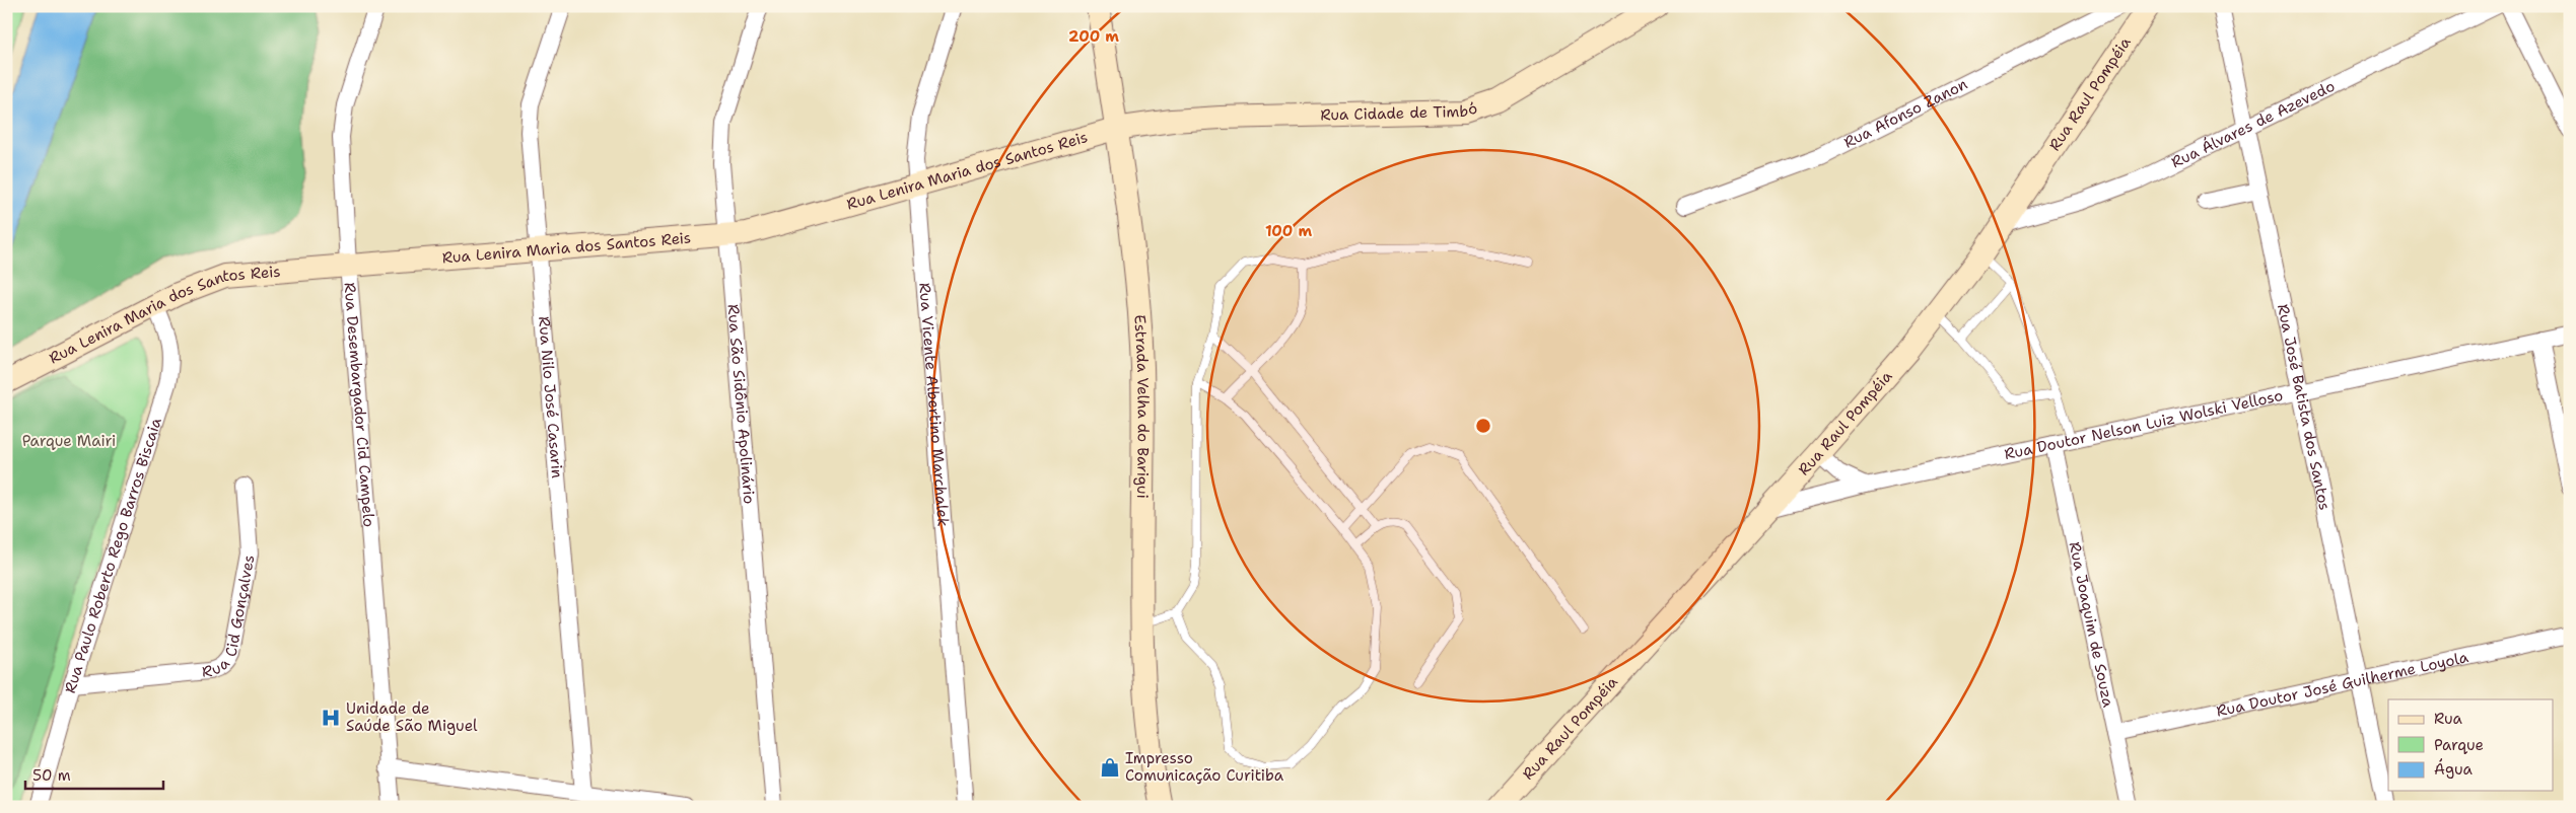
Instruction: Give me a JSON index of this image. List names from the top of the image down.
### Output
{
  "streets": {
    "main road": [
      "Rua Raul Pompéia",
      "Rua Cidade de Timbó",
      "Rua Lenira Maria dos Santos Reis",
      "Estrada Velha do Barigui"
    ],
    "street": [
      "Rua Afonso Zanon",
      "Rua Álvares de Azevedo",
      "Rua Nilo José Casarin",
      "Rua São Sidônio Apolinário",
      "Rua Desembargador Cid Campelo",
      "Rua Vicente Albertino Marchalek",
      "Rua José Batista dos Santos",
      "Rua Doutor Nelson Luiz Wolski Velloso",
      "Rua Paulo Roberto Rego Barros Biscaia",
      "Rua Cid Gonçalves",
      "Rua Joaquim de Souza",
      "Rua Doutor José Guilherme Loyola"
    ]
  },
  "crossings": [
    ["Rua Raul Pompéia", "Rua Álvares de Azevedo"],
    ["Rua Raul Pompéia", "Rua Doutor Nelson Luiz Wolski Velloso"],
    ["Rua Cidade de Timbó", "Rua Lenira Maria dos Santos Reis"],
    ["Rua Cidade de Timbó", "Estrada Velha do Barigui"],
    ["Rua Álvares de Azevedo", "Rua José Batista dos Santos"],
    ["Rua Lenira Maria dos Santos Reis", "Rua Nilo José Casarin"],
    ["Rua Lenira Maria dos Santos Reis", "Rua São Sidônio Apolinário"],
    ["Rua Lenira Maria dos Santos Reis", "Rua Desembargador Cid Campelo"],
    ["Rua Lenira Maria dos Santos Reis", "Rua Vicente Albertino Marchalek"],
    ["Rua Lenira Maria dos Santos Reis", "Estrada Velha do Barigui"],
    ["Rua Lenira Maria dos Santos Reis", "Rua Paulo Roberto Rego Barros Biscaia"],
    ["Rua José Batista dos Santos", "Rua Doutor Nelson Luiz Wolski Velloso"],
    ["Rua José Batista dos Santos", "Rua Doutor José Guilherme Loyola"],
    ["Rua Doutor Nelson Luiz Wolski Velloso", "Rua Joaquim de Souza"],
    ["Rua Paulo Roberto Rego Barros Biscaia", "Rua Cid Gonçalves"],
    ["Rua Joaquim de Souza", "Rua Doutor José Guilherme Loyola"]
  ],
  "parks": ["Parque Mairi"],
  "places": {
    "hospital": ["Unidade de Saúde São Miguel"],
    "shop": ["Impresso Comunicação Curitiba"]
  },
  "legend": ["Rua", "Parque", "Água"],
  "scale_bar": "50 m",
  "rings": ["200 m", "100 m"]
}
